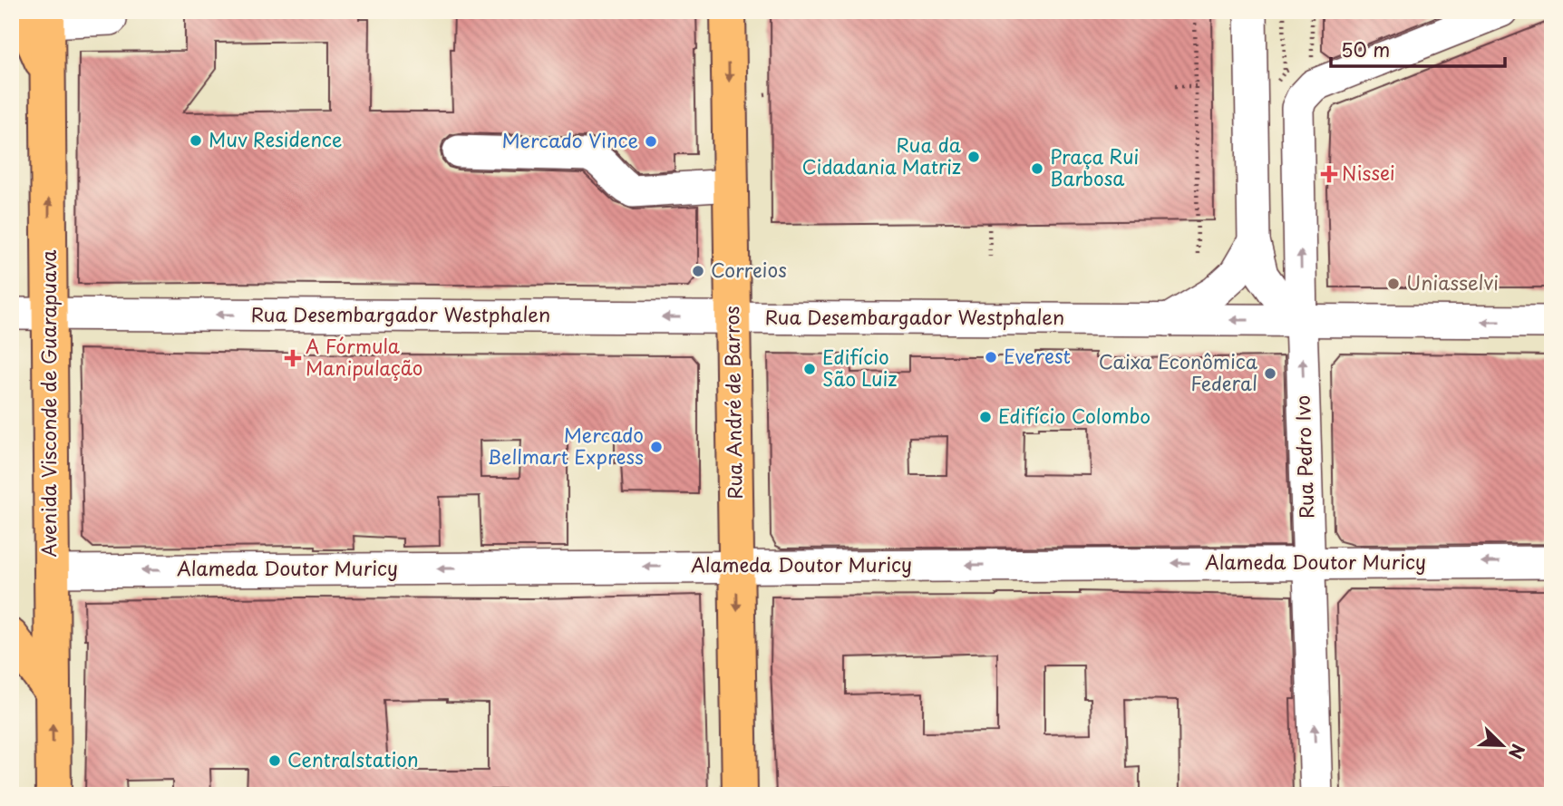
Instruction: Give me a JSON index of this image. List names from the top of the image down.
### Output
{
  "streets": {
    "main road": ["Rua André de Barros", "Avenida Visconde de Guarapuava"],
    "street": ["Rua Desembargador Westphalen", "Rua Pedro Ivo", "Alameda Doutor Muricy"]
  },
  "crossings": [
    ["Rua Desembargador Westphalen", "Rua André de Barros"],
    ["Rua Desembargador Westphalen", "Avenida Visconde de Guarapuava"],
    ["Rua Desembargador Westphalen", "Rua Pedro Ivo"],
    ["Rua André de Barros", "Alameda Doutor Muricy"],
    ["Avenida Visconde de Guarapuava", "Alameda Doutor Muricy"],
    ["Rua Pedro Ivo", "Alameda Doutor Muricy"]
  ],
  "one_way": [
    "Rua Desembargador Westphalen",
    "Rua André de Barros",
    "Avenida Visconde de Guarapuava",
    "Rua Pedro Ivo",
    "Alameda Doutor Muricy"
  ],
  "places": {
    "other": [
      "Muv Residence",
      "Mercado Vince",
      "Rua da Cidadania Matriz",
      "Praça Rui Barbosa",
      "Correios",
      "Uniasselvi",
      "Everest",
      "Edifício São Luiz",
      "Caixa Econômica Federal",
      "Edifício Colombo",
      "Mercado Bellmart Express",
      "Centralstation"
    ],
    "health": ["Nissei", "A Fórmula Manipulação"]
  },
  "scale_bar": "50 m",
  "north": "bottom right"
}
